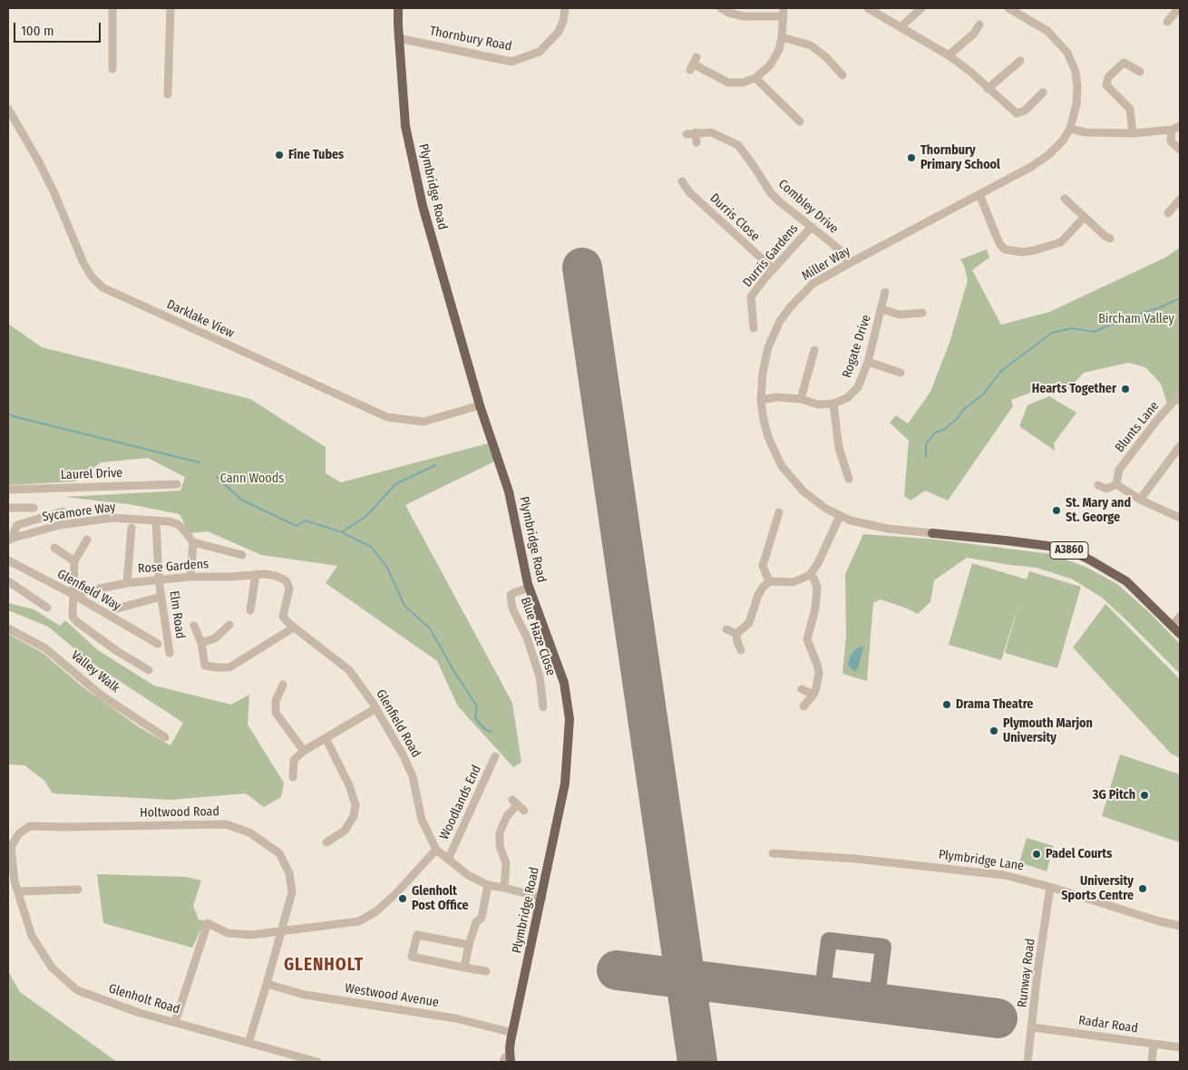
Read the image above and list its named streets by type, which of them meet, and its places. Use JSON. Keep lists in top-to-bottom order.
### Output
{
  "streets": {
    "main road": ["Plymbridge Road", "Miller Way", "A3860"],
    "street": [
      "Thornbury Road",
      "Combley Drive",
      "Durris Close",
      "Durris Gardens",
      "Darklake View",
      "Rogate Drive",
      "Blunts Lane",
      "Laurel Drive",
      "Sycamore Way",
      "Rose Gardens",
      "Glenfield Way",
      "Elm Road",
      "Blue Haze Close",
      "Valley Walk",
      "Glenfield Road",
      "Woodlands End",
      "Holtwood Road",
      "Plymbridge Lane",
      "Runway Road",
      "Westwood Avenue",
      "Glenholt Road",
      "Radar Road"
    ]
  },
  "crossings": [
    ["Thornbury Road", "Plymbridge Road"],
    ["Plymbridge Road", "Darklake View"],
    ["Plymbridge Road", "Blue Haze Close"],
    ["Plymbridge Road", "Glenfield Road"],
    ["Plymbridge Road", "Westwood Avenue"],
    ["Combley Drive", "Durris Gardens"],
    ["Combley Drive", "Miller Way"],
    ["Durris Close", "Durris Gardens"],
    ["Miller Way", "A3860"],
    ["Sycamore Way", "Elm Road"],
    ["Rose Gardens", "Glenfield Way"],
    ["Rose Gardens", "Elm Road"],
    ["Rose Gardens", "Glenfield Road"],
    ["Glenfield Road", "Woodlands End"],
    ["Holtwood Road", "Westwood Avenue"],
    ["Holtwood Road", "Glenholt Road"],
    ["Plymbridge Lane", "Runway Road"],
    ["Runway Road", "Radar Road"]
  ],
  "districts": ["GLENHOLT"],
  "parks": ["Bircham Valley", "Cann Woods"],
  "places": [
    "Fine Tubes",
    "Thornbury Primary School",
    "Hearts Together",
    "St. Mary and St. George",
    "Drama Theatre",
    "Plymouth Marjon University",
    "3G Pitch",
    "Padel Courts",
    "University Sports Centre",
    "Glenholt Post Office"
  ],
  "scale_bar": "100 m"
}
